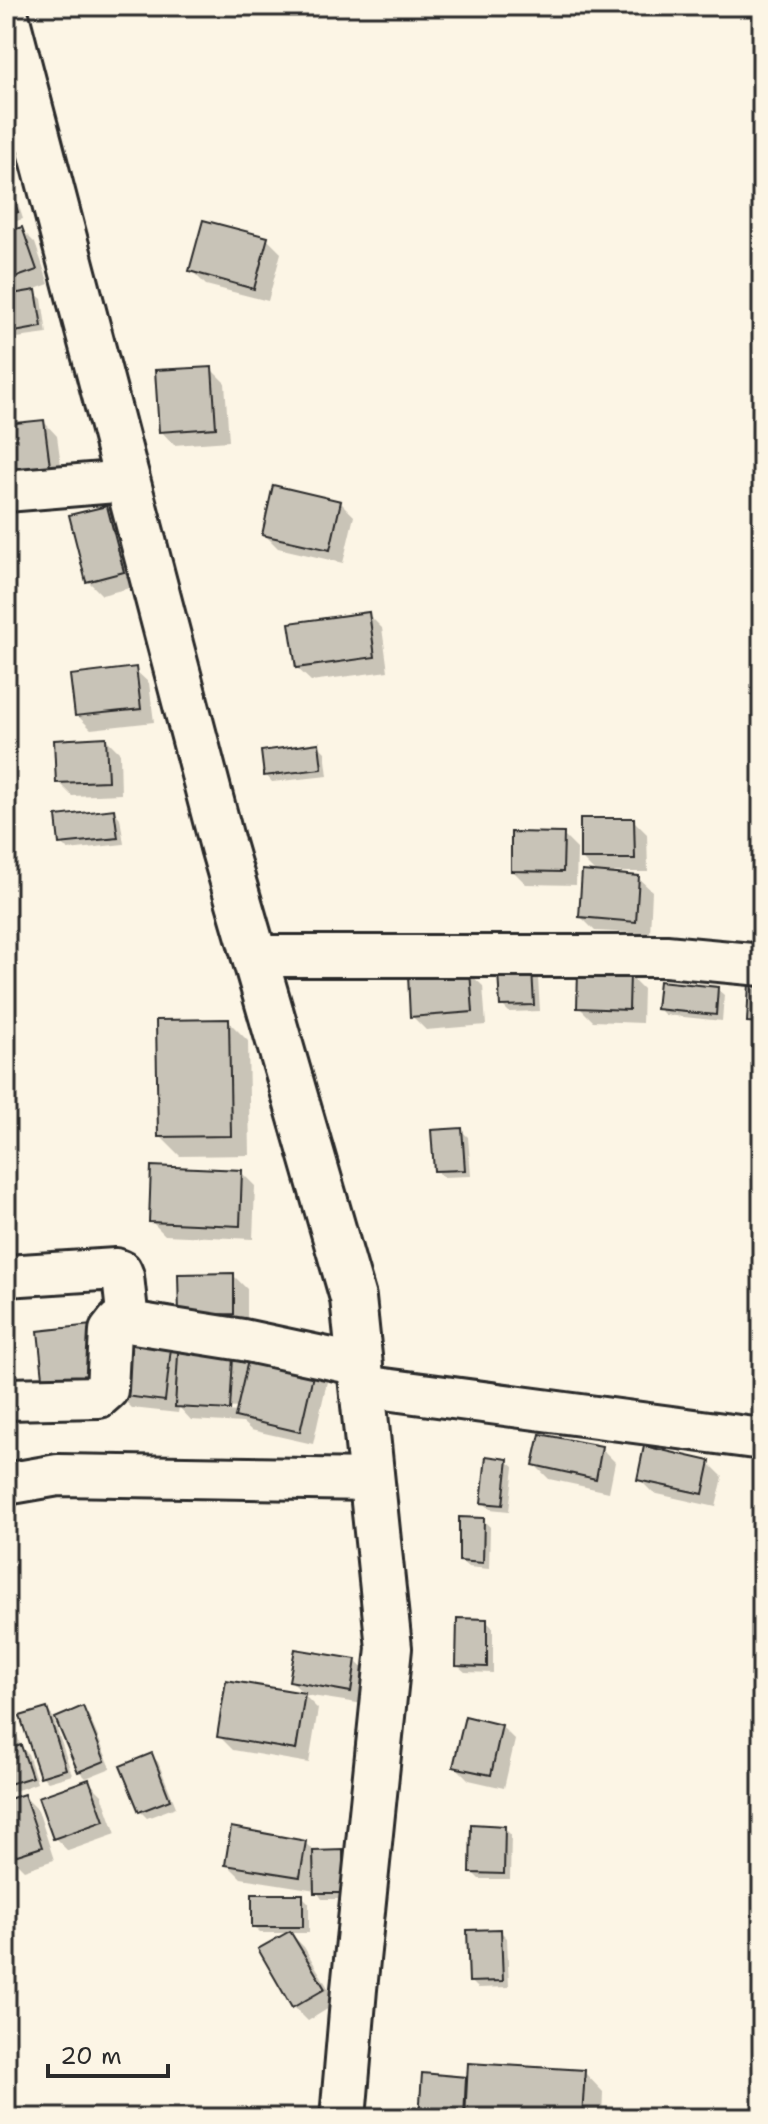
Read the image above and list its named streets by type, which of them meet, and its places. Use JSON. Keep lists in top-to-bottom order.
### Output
{
  "scale_bar": "20 m"
}
